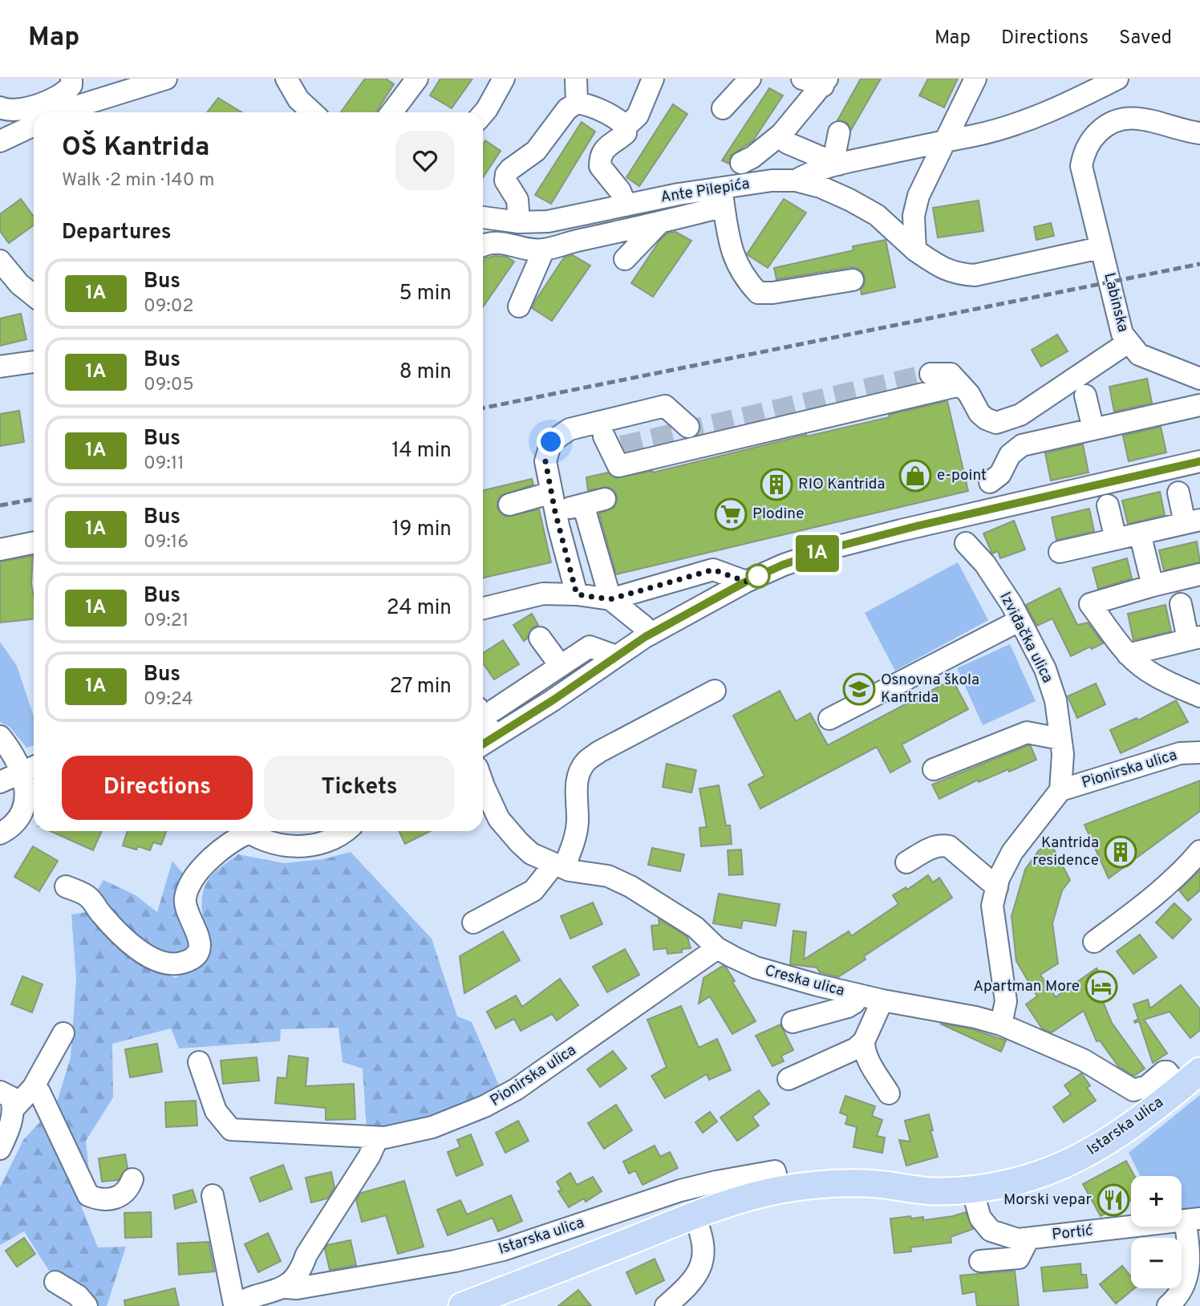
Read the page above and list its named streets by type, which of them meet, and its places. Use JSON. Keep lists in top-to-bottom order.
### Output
{
  "streets": {
    "main road": ["Istarska ulica"],
    "street": [
      "Ante Pilepića",
      "Labinska",
      "Izviđačka ulica",
      "Pionirska ulica",
      "Creska ulica",
      "Portić"
    ]
  },
  "crossings": [
    ["Ante Pilepića", "Labinska"],
    ["Izviđačka ulica", "Pionirska ulica"],
    ["Pionirska ulica", "Creska ulica"],
    ["Creska ulica", "Istarska ulica"],
    ["Istarska ulica", "Portić"]
  ],
  "places": {
    "shop": ["e-point"],
    "building": ["RIO Kantrida", "Kantrida residence"],
    "supermarket": ["Plodine"],
    "school or university": ["Osnovna škola Kantrida"],
    "hotel": ["Apartman More"],
    "restaurant": ["Morski vepar"]
  },
  "lines": ["bus line 1A"],
  "page": {
    "header": "Map",
    "nav": ["Map", "Directions", "Saved"],
    "on_map": "1A",
    "heading": [
      ["OŠ Kantrida", "Walk · 2 min · 140 m"],
      "Departures"
    ],
    "list": [
      {
        "mark": "1A",
        "name": "Bus",
        "note": "09:02",
        "value": "5 min"
      },
      {
        "mark": "1A",
        "name": "Bus",
        "note": "09:05",
        "value": "8 min"
      },
      {
        "mark": "1A",
        "name": "Bus",
        "note": "09:11",
        "value": "14 min"
      },
      {
        "mark": "1A",
        "name": "Bus",
        "note": "09:16",
        "value": "19 min"
      },
      {
        "mark": "1A",
        "name": "Bus",
        "note": "09:21",
        "value": "24 min"
      },
      {
        "mark": "1A",
        "name": "Bus",
        "note": "09:24",
        "value": "27 min"
      }
    ],
    "buttons": ["Directions", "Tickets"],
    "map_buttons": ["+", "−"]
  }
}
